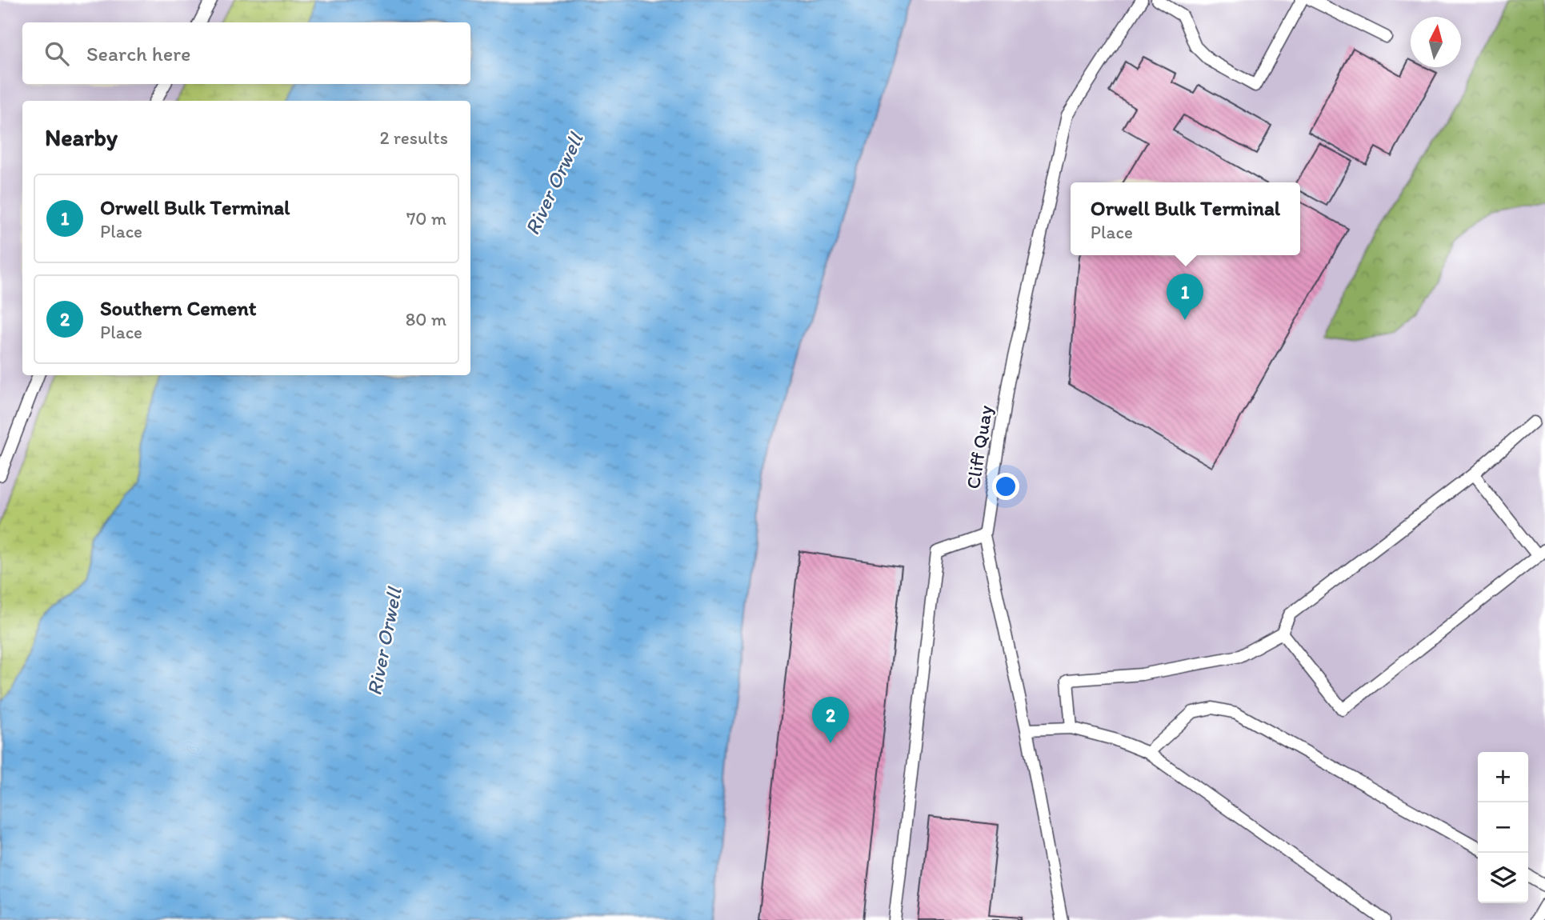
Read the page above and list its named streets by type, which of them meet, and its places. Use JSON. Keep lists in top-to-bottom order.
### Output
{
  "streets": {
    "lane": ["Cliff Quay"]
  },
  "water": ["River Orwell"],
  "north": "top",
  "page": {
    "search": "Search here",
    "heading": ["Nearby", "2 results"],
    "list": [
      {
        "mark": "1",
        "name": "Orwell Bulk Terminal",
        "note": "Place",
        "value": "70 m"
      },
      {
        "mark": "2",
        "name": "Southern Cement",
        "note": "Place",
        "value": "80 m"
      }
    ],
    "popup": ["Orwell Bulk Terminal", "Place"],
    "pins": ["1", "2"],
    "map_buttons": ["+", "−"]
  }
}
